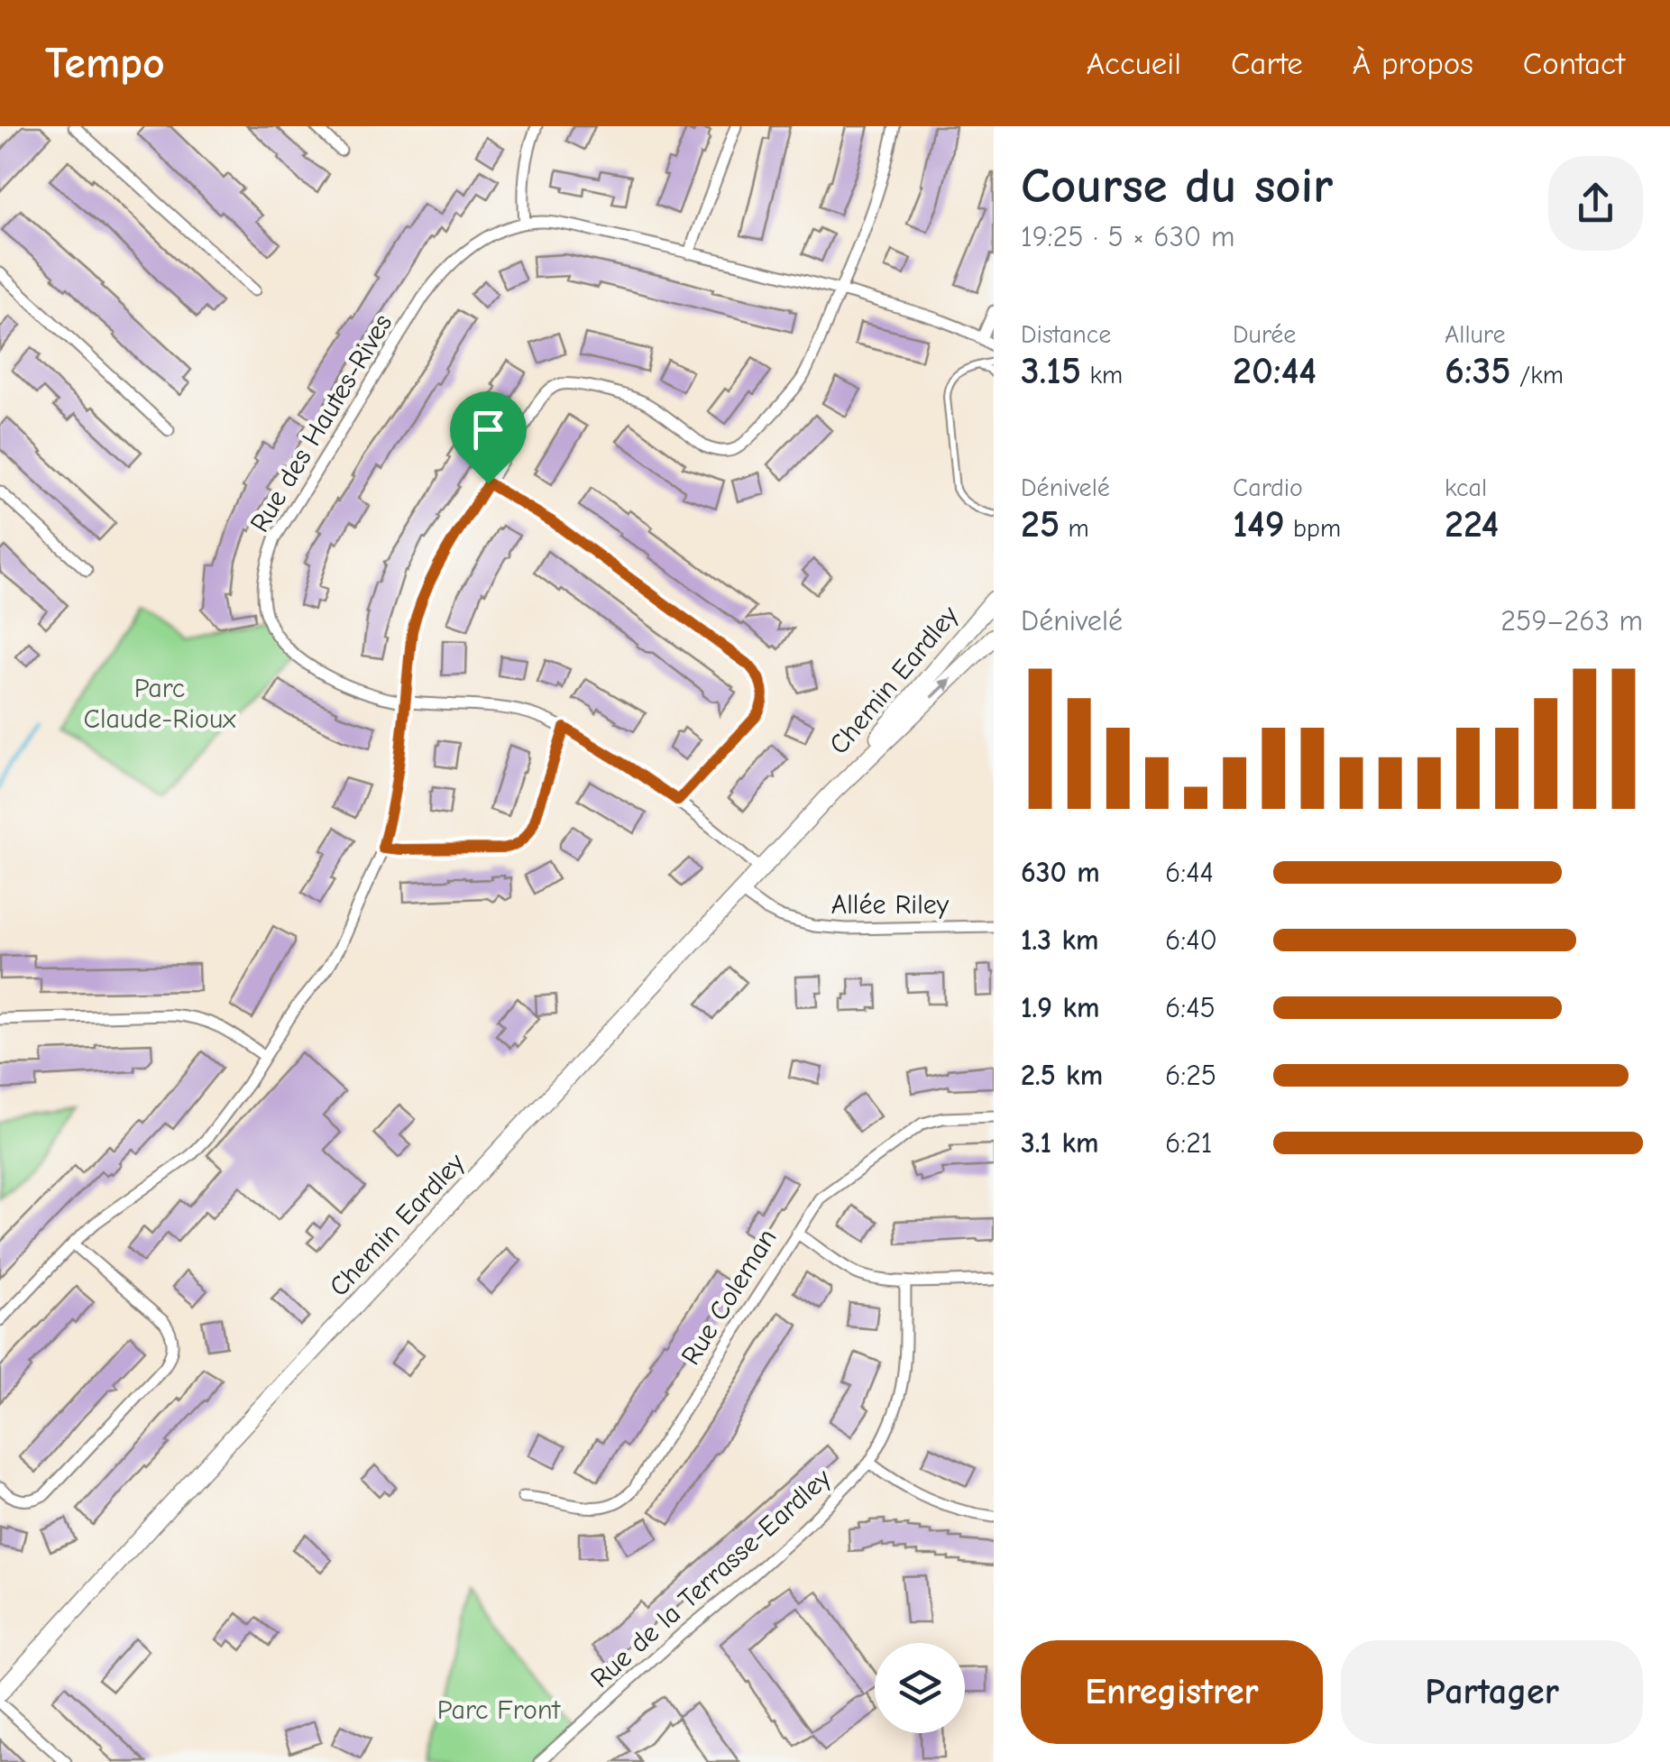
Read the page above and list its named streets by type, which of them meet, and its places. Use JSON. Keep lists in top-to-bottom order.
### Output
{
  "streets": {
    "main road": ["Chemin Eardley"],
    "street": [
      "Rue des Hautes-Rives",
      "Allée Riley",
      "Rue Coleman",
      "Rue de la Terrasse-Eardley"
    ]
  },
  "crossings": [
    ["Rue des Hautes-Rives", "Chemin Eardley"],
    ["Chemin Eardley", "Allée Riley"]
  ],
  "parks": ["Parc Claude-Rioux", "Parc Front"],
  "page": {
    "header": "Tempo",
    "nav": [
      "Accueil",
      "Carte",
      "À propos",
      "Contact"
    ],
    "heading": ["Course du soir", "19:25 · 5 × 630 m"],
    "stats": [
      ["Distance", "3.15 km"],
      ["Durée", "20:44"],
      ["Allure", "6:35 /km"],
      ["Dénivelé", "25 m"],
      ["Cardio", "149 bpm"],
      ["kcal", "224"]
    ],
    "chart": ["Dénivelé", "259–263 m"],
    "list": [
      {
        "name": "630 m",
        "note": "6:44"
      },
      {
        "name": "1.3 km",
        "note": "6:40"
      },
      {
        "name": "1.9 km",
        "note": "6:45"
      },
      {
        "name": "2.5 km",
        "note": "6:25"
      },
      {
        "name": "3.1 km",
        "note": "6:21"
      }
    ],
    "buttons": ["Enregistrer", "Partager"]
  }
}
